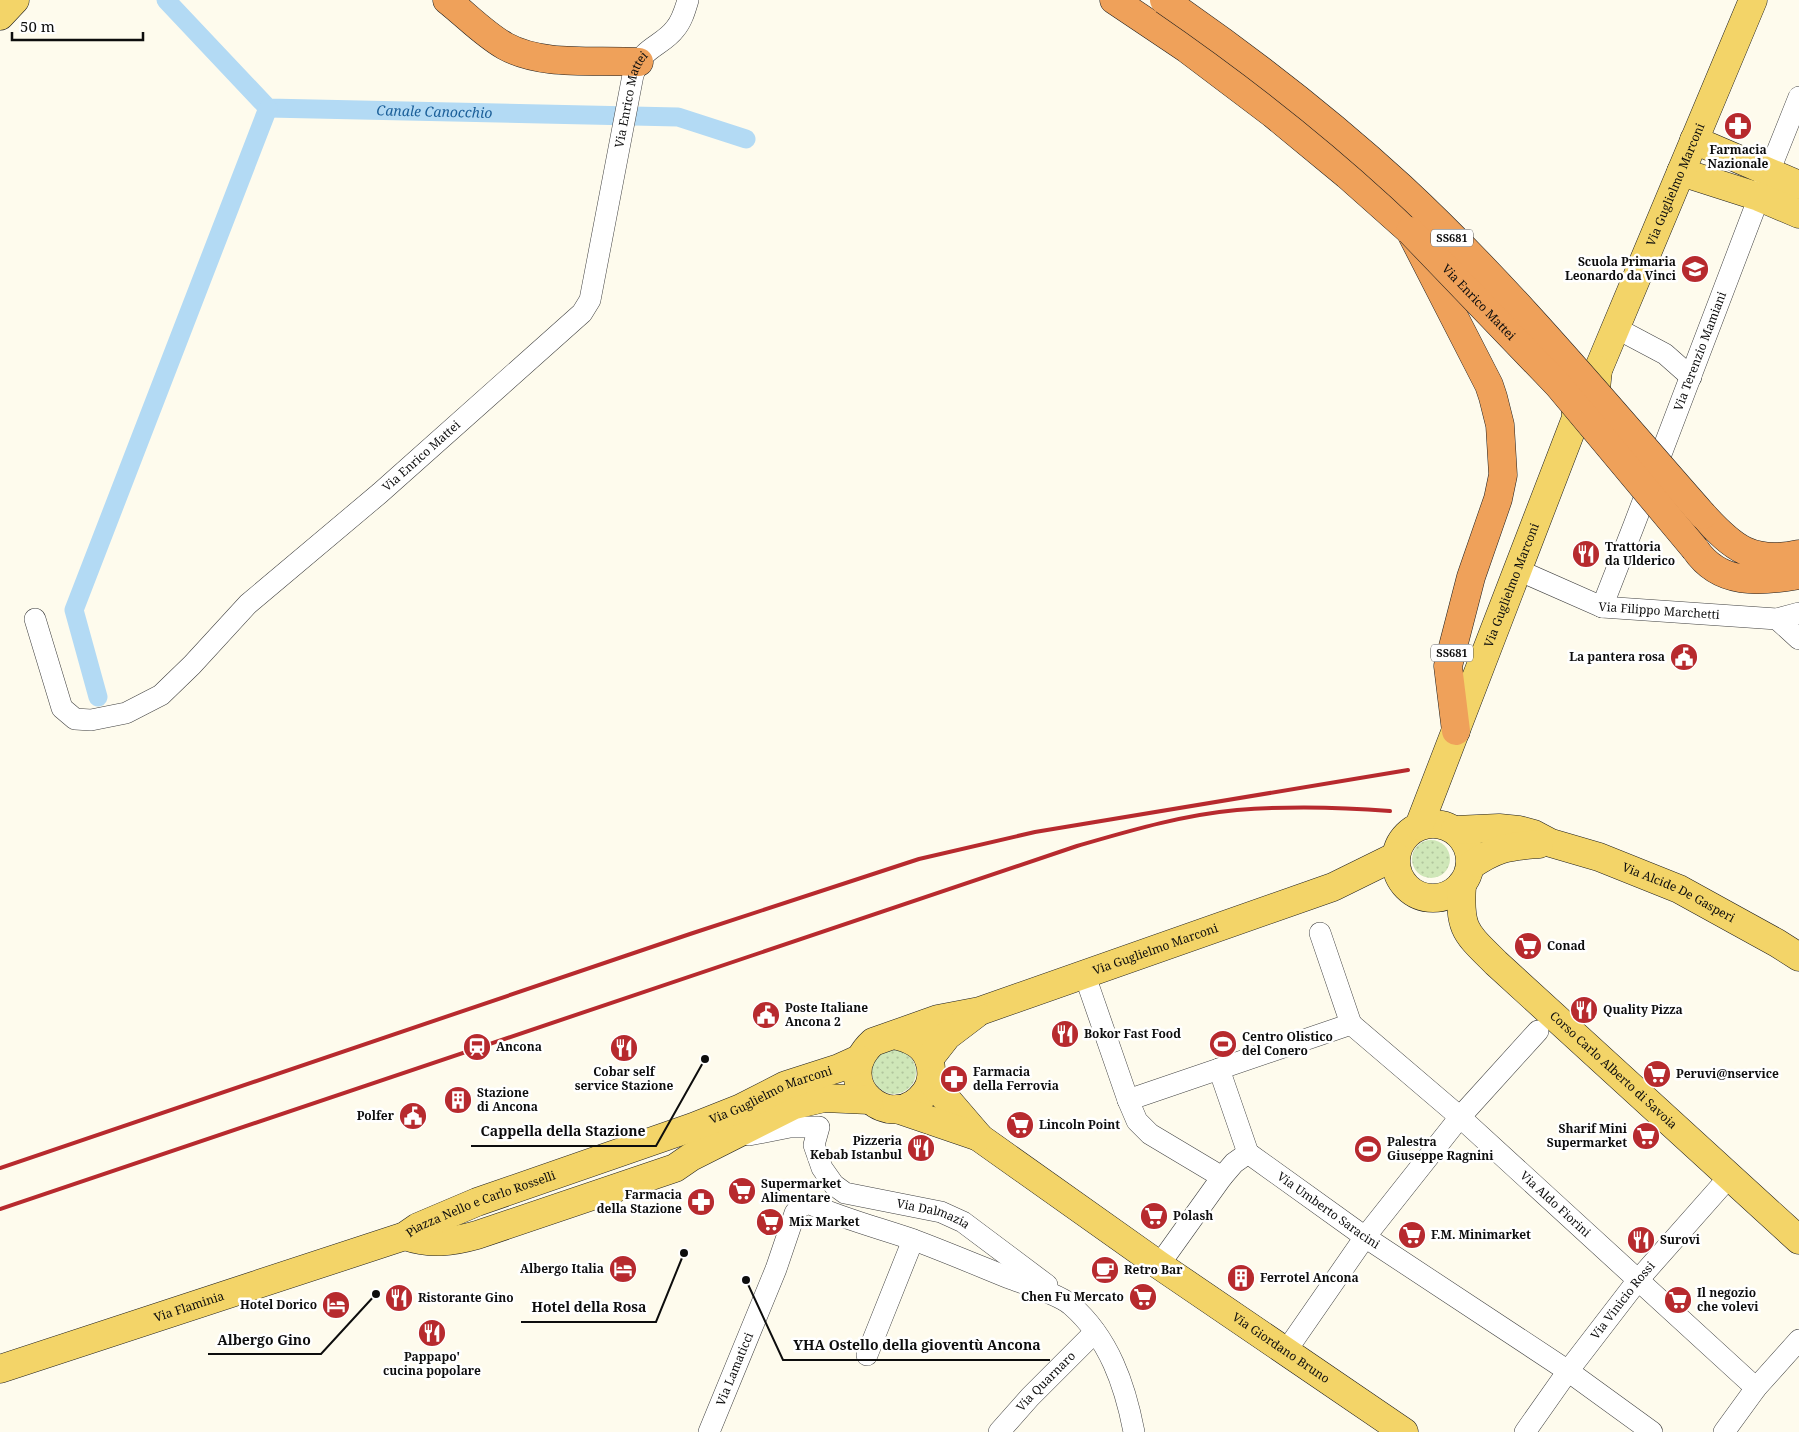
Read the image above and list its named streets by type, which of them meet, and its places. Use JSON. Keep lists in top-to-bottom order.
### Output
{
  "streets": {
    "highway": ["Via Enrico Mattei", "SS681"],
    "main road": [
      "Via Guglielmo Marconi",
      "Via Alcide De Gasperi",
      "Corso Carlo Alberto di Savoia",
      "Piazza Nello e Carlo Rosselli",
      "Via Flaminia",
      "Via Giordano Bruno"
    ],
    "street": [
      "Via Terenzio Mamiani",
      "Via Filippo Marchetti",
      "Via Aldo Fiorini",
      "Via Umberto Saracini",
      "Via Dalmazia",
      "Via Vinicio Rossi",
      "Via Lamaticci",
      "Via Quarnaro"
    ]
  },
  "crossings": [
    ["Via Enrico Mattei", "SS681"],
    ["Via Guglielmo Marconi", "SS681"],
    ["Via Guglielmo Marconi", "Via Filippo Marchetti"],
    ["Via Guglielmo Marconi", "Via Alcide De Gasperi"],
    ["Via Guglielmo Marconi", "Corso Carlo Alberto di Savoia"],
    ["Via Guglielmo Marconi", "Piazza Nello e Carlo Rosselli"],
    ["Via Guglielmo Marconi", "Via Dalmazia"],
    ["Via Guglielmo Marconi", "Via Giordano Bruno"],
    ["Via Terenzio Mamiani", "Via Filippo Marchetti"],
    ["Via Alcide De Gasperi", "Corso Carlo Alberto di Savoia"],
    ["Corso Carlo Alberto di Savoia", "Via Vinicio Rossi"],
    ["Via Aldo Fiorini", "Via Vinicio Rossi"],
    ["Piazza Nello e Carlo Rosselli", "Via Flaminia"],
    ["Via Umberto Saracini", "Via Vinicio Rossi"],
    ["Via Dalmazia", "Via Lamaticci"],
    ["Via Dalmazia", "Via Quarnaro"]
  ],
  "water": ["Canale Canocchio"],
  "places": {
    "pharmacy": ["Farmacia Nazionale", "Farmacia della Ferrovia", "Farmacia della Stazione"],
    "school or university": ["Scuola Primaria Leonardo da Vinci"],
    "restaurant": [
      "Trattoria da Ulderico",
      "Quality Pizza",
      "Bokor Fast Food",
      "Cobar self service Stazione",
      "Pizzeria Kebab Istanbul",
      "Surovi",
      "Ristorante Gino",
      "Pappapo' cucina popolare"
    ],
    "public building": ["La pantera rosa", "Poste Italiane Ancona 2", "Polfer"],
    "supermarket": [
      "Conad",
      "Peruvi@nservice",
      "Lincoln Point",
      "Sharif Mini Supermarket",
      "Supermarket Alimentare",
      "Polash",
      "Mix Market",
      "F.M. Minimarket",
      "Chen Fu Mercato",
      "Il negozio che volevi"
    ],
    "sports": ["Centro Olistico del Conero", "Palestra Giuseppe Ragnini"],
    "station": ["Ancona"],
    "other": [
      "Cappella della Stazione",
      "Hotel della Rosa",
      "YHA Ostello della gioventù Ancona",
      "Albergo Gino"
    ],
    "building": ["Stazione di Ancona", "Ferrotel Ancona"],
    "hotel": ["Albergo Italia", "Hotel Dorico"],
    "cafe": ["Retro Bar"]
  },
  "scale_bar": "50 m"
}
